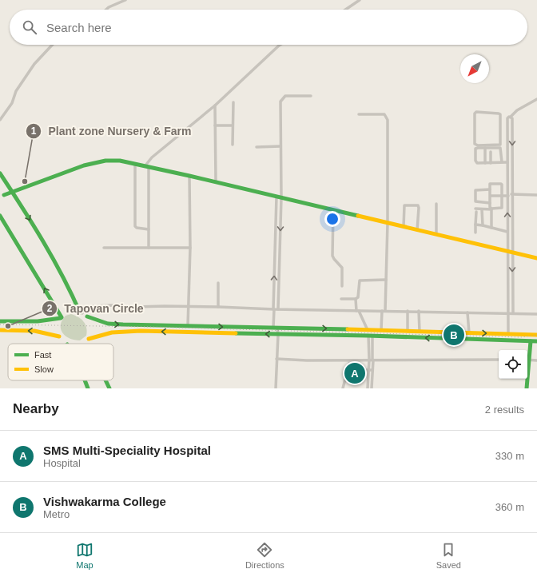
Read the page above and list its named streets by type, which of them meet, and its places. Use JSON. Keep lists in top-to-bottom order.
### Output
{
  "places": ["Plant zone Nursery & Farm", "Tapovan Circle"],
  "legend": ["Fast", "Slow"],
  "north": "bottom left",
  "page": {
    "search": "Search here",
    "pins": ["B", "A"],
    "heading": ["Nearby", "2 results"],
    "list": [
      {
        "mark": "A",
        "name": "SMS Multi-Speciality Hospital",
        "note": "Hospital",
        "value": "330 m"
      },
      {
        "mark": "B",
        "name": "Vishwakarma College",
        "note": "Metro",
        "value": "360 m"
      }
    ],
    "nav": ["Map", "Directions", "Saved"]
  }
}
